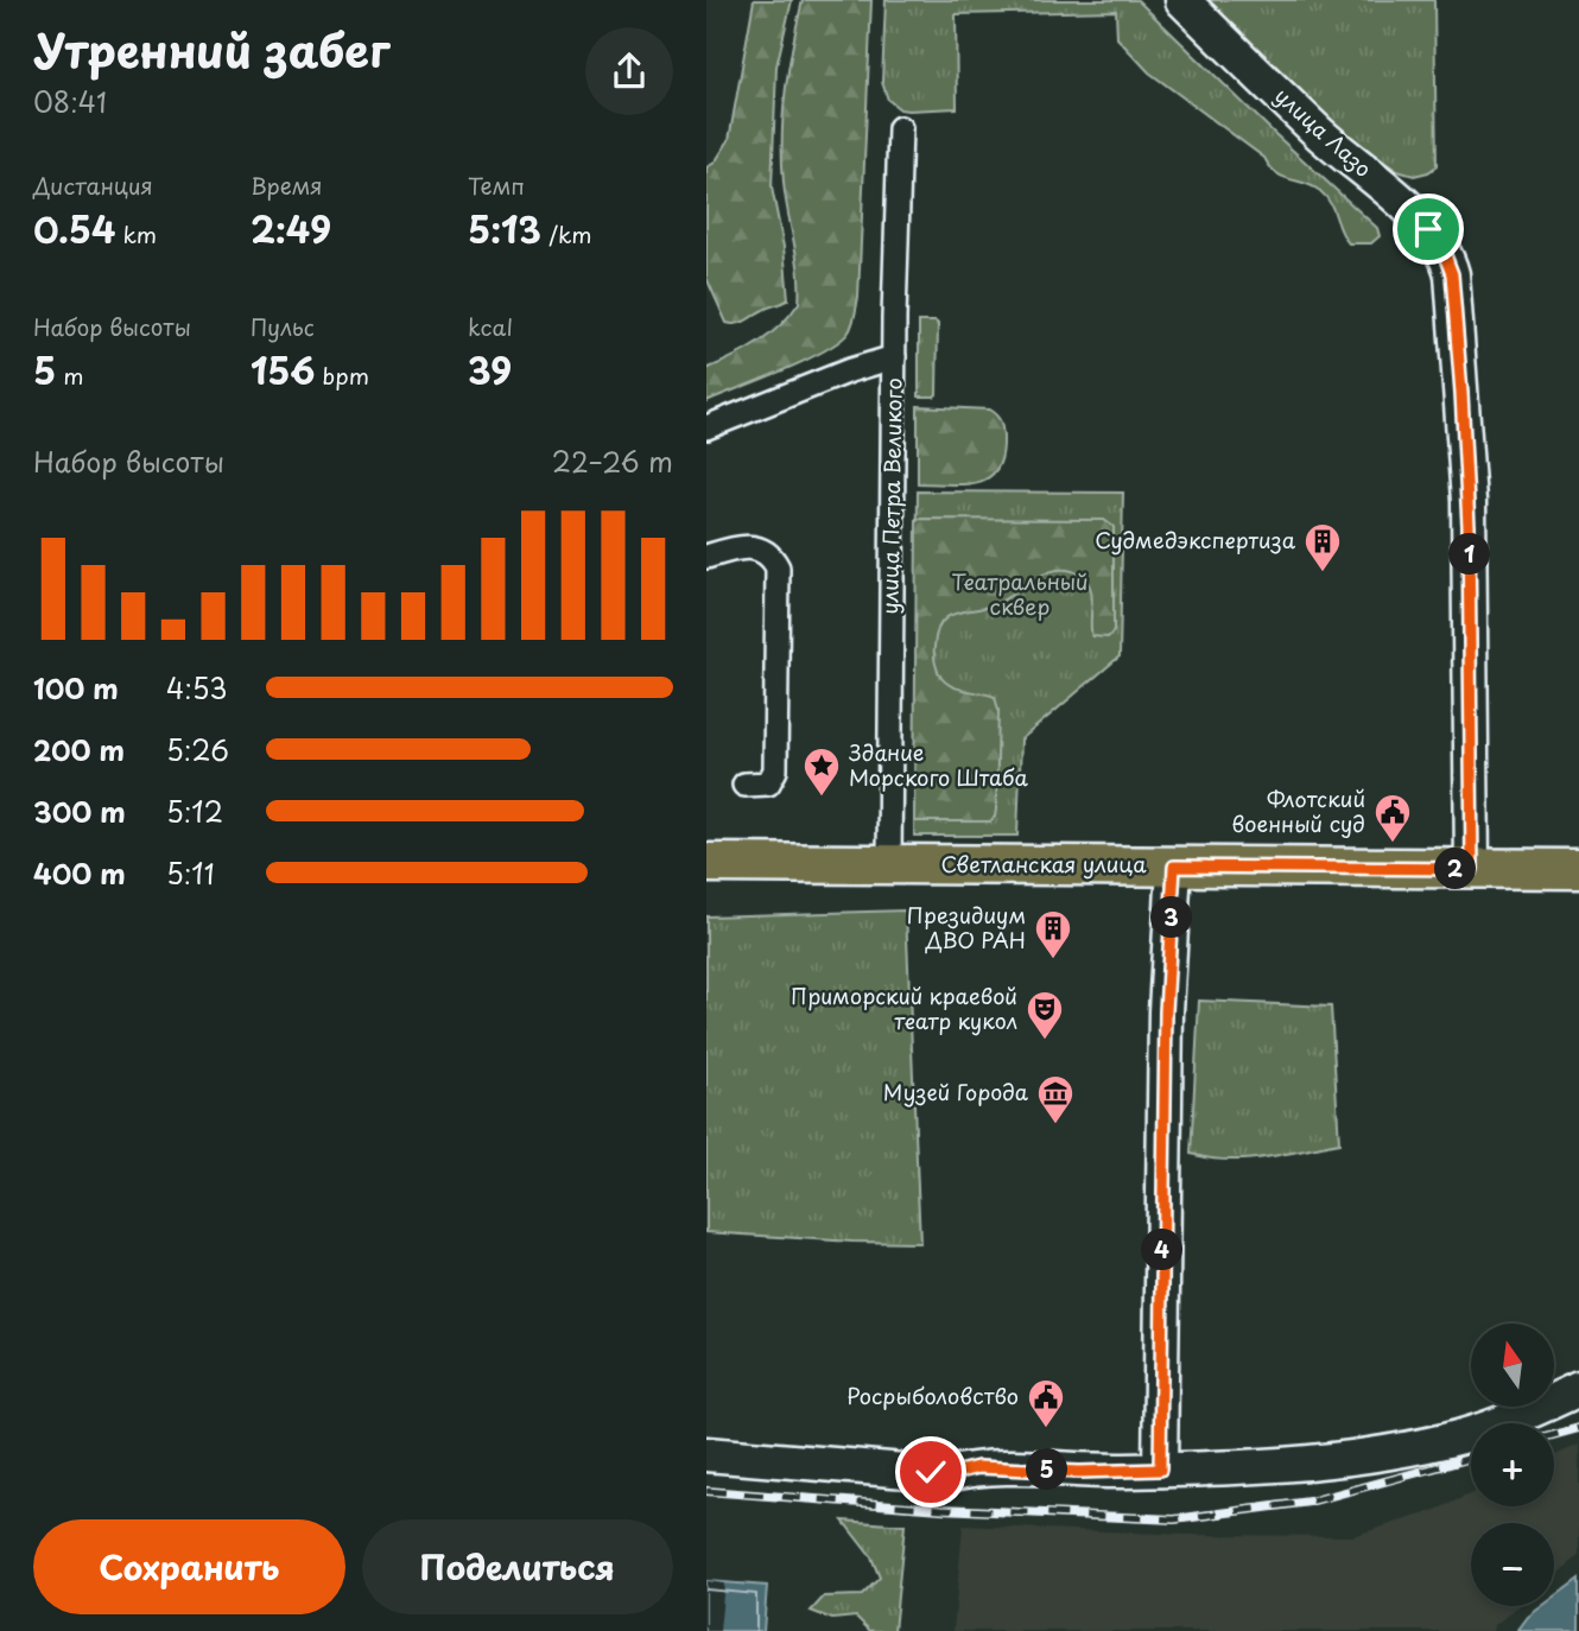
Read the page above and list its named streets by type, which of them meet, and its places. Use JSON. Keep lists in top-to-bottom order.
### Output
{
  "streets": {
    "main road": ["улица Лазо", "Светланская улица"],
    "street": ["улица Петра Великого"]
  },
  "crossings": [
    ["улица Лазо", "Светланская улица"],
    ["улица Петра Великого", "Светланская улица"]
  ],
  "parks": ["Театральный сквер"],
  "places": {
    "building": ["Судмедэкспертиза", "Президиум ДВО РАН"],
    "place": ["Здание Морского Штаба"],
    "public building": ["Флотский военный суд", "Росрыболовство"],
    "theatre": ["Приморский краевой театр кукол"],
    "museum": ["Музей Города"]
  },
  "north": "top",
  "page": {
    "heading": ["Утренний забег", "08:41"],
    "stats": [
      ["Дистанция", "0.54 km"],
      ["Время", "2:49"],
      ["Темп", "5:13 /km"],
      ["Набор высоты", "5 m"],
      ["Пульс", "156 bpm"],
      ["kcal", "39"]
    ],
    "chart": ["Набор высоты", "22–26 m"],
    "pins": [
      "1",
      "2",
      "3",
      "4",
      "5"
    ],
    "list": [
      {
        "name": "100 m",
        "note": "4:53"
      },
      {
        "name": "200 m",
        "note": "5:26"
      },
      {
        "name": "300 m",
        "note": "5:12"
      },
      {
        "name": "400 m",
        "note": "5:11"
      }
    ],
    "map_buttons": ["+", "−"],
    "buttons": ["Сохранить", "Поделиться"]
  }
}
